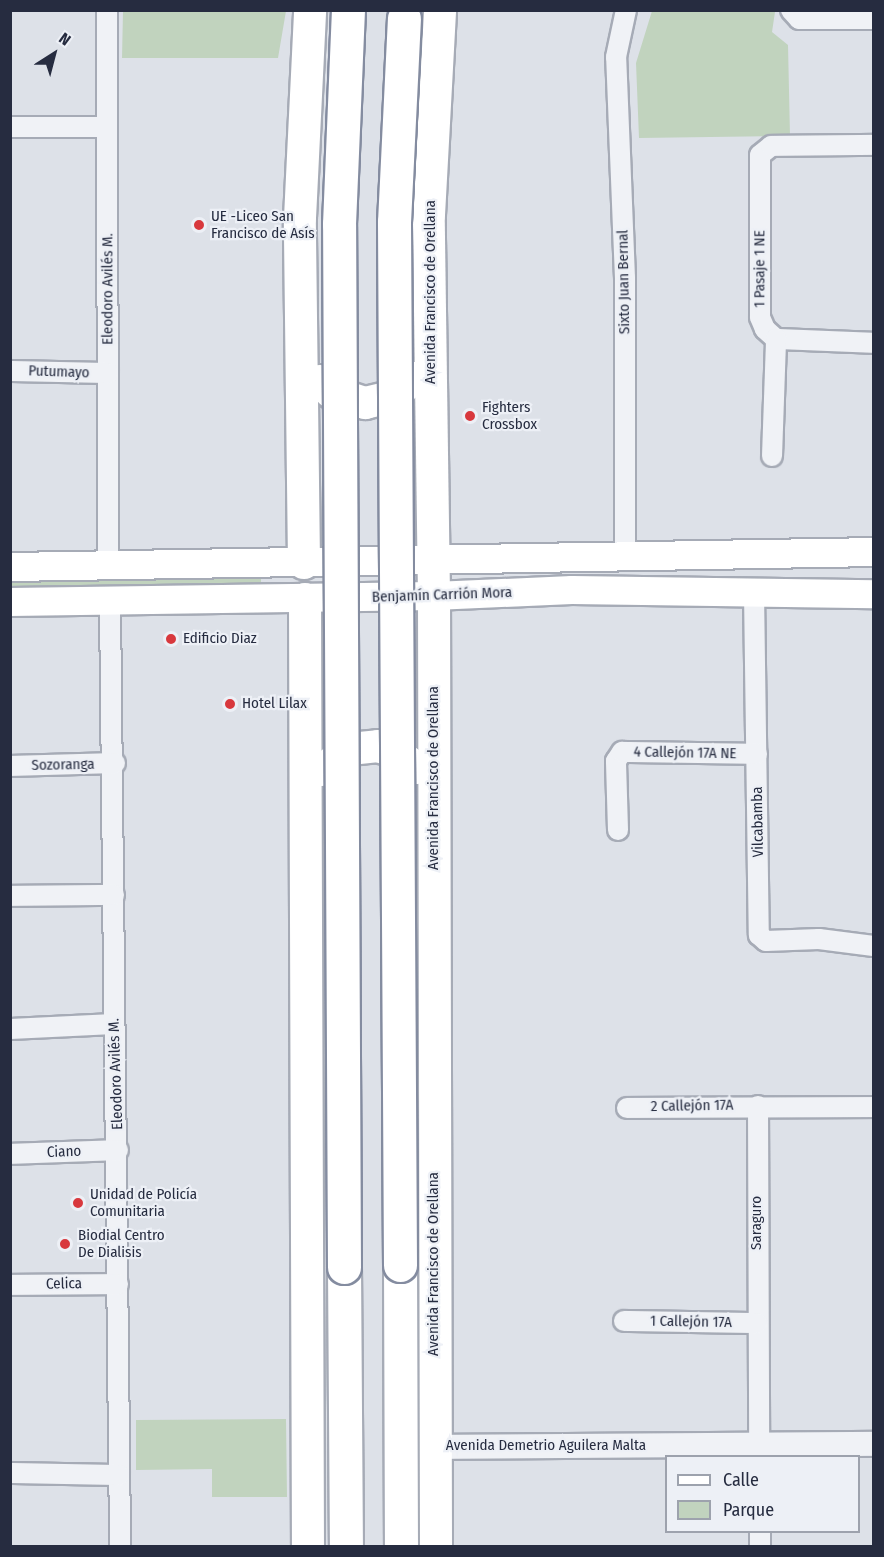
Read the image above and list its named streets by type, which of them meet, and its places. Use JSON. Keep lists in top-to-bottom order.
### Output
{
  "streets": {
    "main road": ["Avenida Francisco de Orellana", "Benjamín Carrión Mora"],
    "street": [
      "1 Pasaje 1 NE",
      "Sixto Juan Bernal",
      "Eleodoro Avilés M.",
      "Putumayo",
      "4 Callejón 17A NE",
      "Sozoranga",
      "Vilcabamba",
      "2 Callejón 17A",
      "Ciano",
      "Saraguro",
      "Celica",
      "1 Callejón 17A",
      "Avenida Demetrio Aguilera Malta"
    ]
  },
  "crossings": [
    ["Eleodoro Avilés M.", "Putumayo"],
    ["Eleodoro Avilés M.", "Benjamín Carrión Mora"],
    ["Eleodoro Avilés M.", "Sozoranga"],
    ["Eleodoro Avilés M.", "Ciano"],
    ["Eleodoro Avilés M.", "Celica"],
    ["Avenida Francisco de Orellana", "Benjamín Carrión Mora"],
    ["Avenida Francisco de Orellana", "Avenida Demetrio Aguilera Malta"],
    ["Benjamín Carrión Mora", "Vilcabamba"],
    ["4 Callejón 17A NE", "Vilcabamba"],
    ["2 Callejón 17A", "Saraguro"],
    ["Saraguro", "1 Callejón 17A"],
    ["Saraguro", "Avenida Demetrio Aguilera Malta"]
  ],
  "places": [
    "UE -Liceo San Francisco de Asís",
    "Fighters Crossbox",
    "Edificio Diaz",
    "Hotel Lilax",
    "Unidad de Policía Comunitaria",
    "Biodial Centro De Dialisis"
  ],
  "legend": ["Calle", "Parque"],
  "north": "top right"
}
